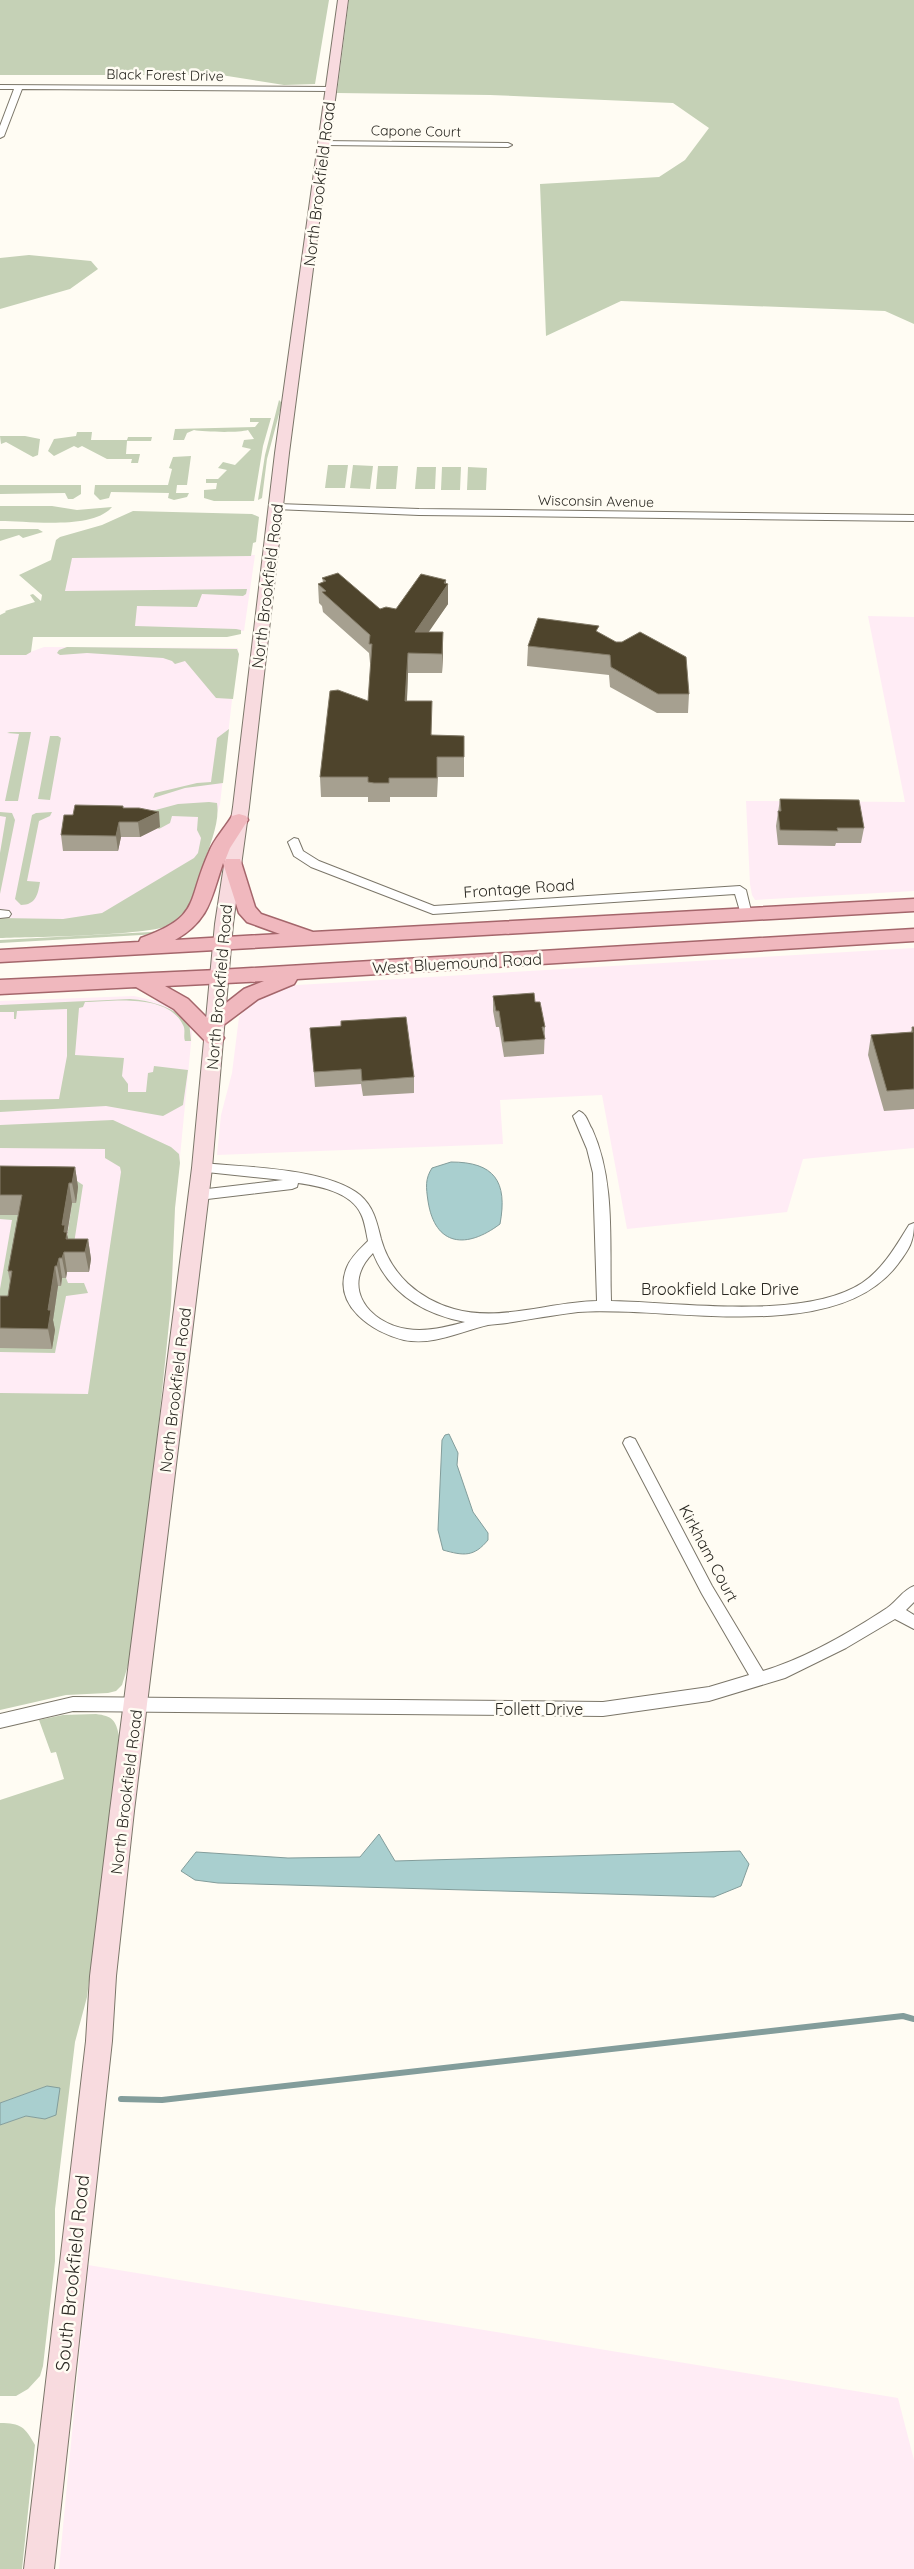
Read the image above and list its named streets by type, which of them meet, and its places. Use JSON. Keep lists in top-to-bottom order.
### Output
{
  "streets": {
    "main road": ["West Bluemound Road"],
    "street": [
      "Black Forest Drive",
      "Capone Court",
      "North Brookfield Road",
      "Wisconsin Avenue",
      "Frontage Road",
      "Brookfield Lake Drive",
      "Kirkham Court",
      "Follett Drive",
      "South Brookfield Road"
    ]
  },
  "crossings": [
    ["Black Forest Drive", "North Brookfield Road"],
    ["Capone Court", "North Brookfield Road"],
    ["North Brookfield Road", "Wisconsin Avenue"],
    ["North Brookfield Road", "West Bluemound Road"],
    ["North Brookfield Road", "Brookfield Lake Drive"],
    ["North Brookfield Road", "Follett Drive"],
    ["North Brookfield Road", "South Brookfield Road"],
    ["Frontage Road", "West Bluemound Road"],
    ["Kirkham Court", "Follett Drive"]
  ]
}
